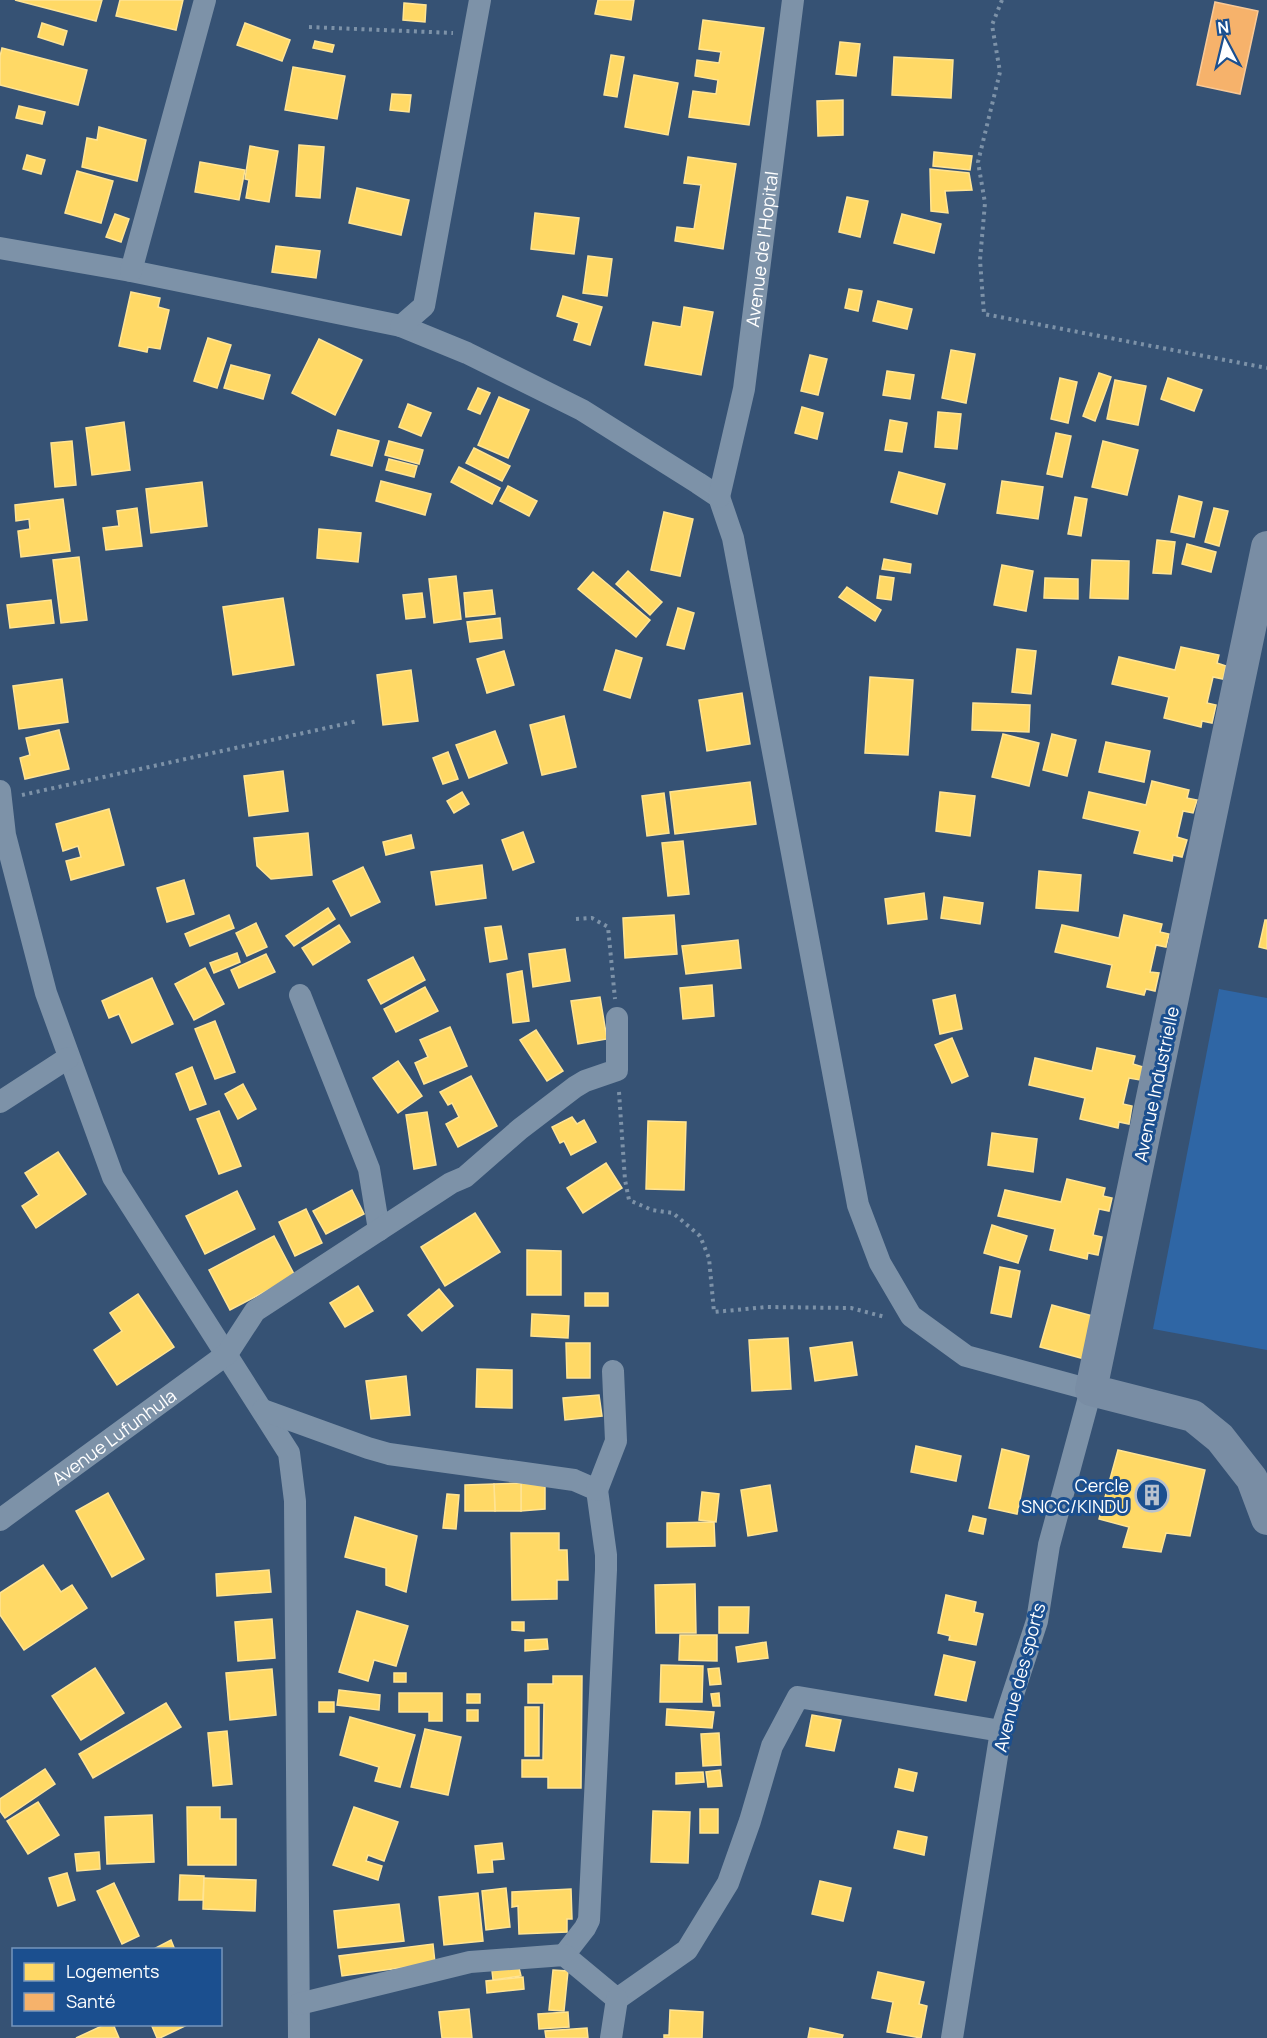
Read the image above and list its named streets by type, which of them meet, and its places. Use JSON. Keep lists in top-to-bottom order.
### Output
{
  "streets": {
    "street": [
      "Avenue de l'Hopital",
      "Avenue Industrielle",
      "Avenue Lufunhula",
      "Avenue des sports"
    ]
  },
  "crossings": [
    ["Avenue Industrielle", "Avenue des sports"]
  ],
  "places": {
    "building": ["Cercle SNCC/KINDU"]
  },
  "legend": ["Logements", "Santé"],
  "north": "top"
}
